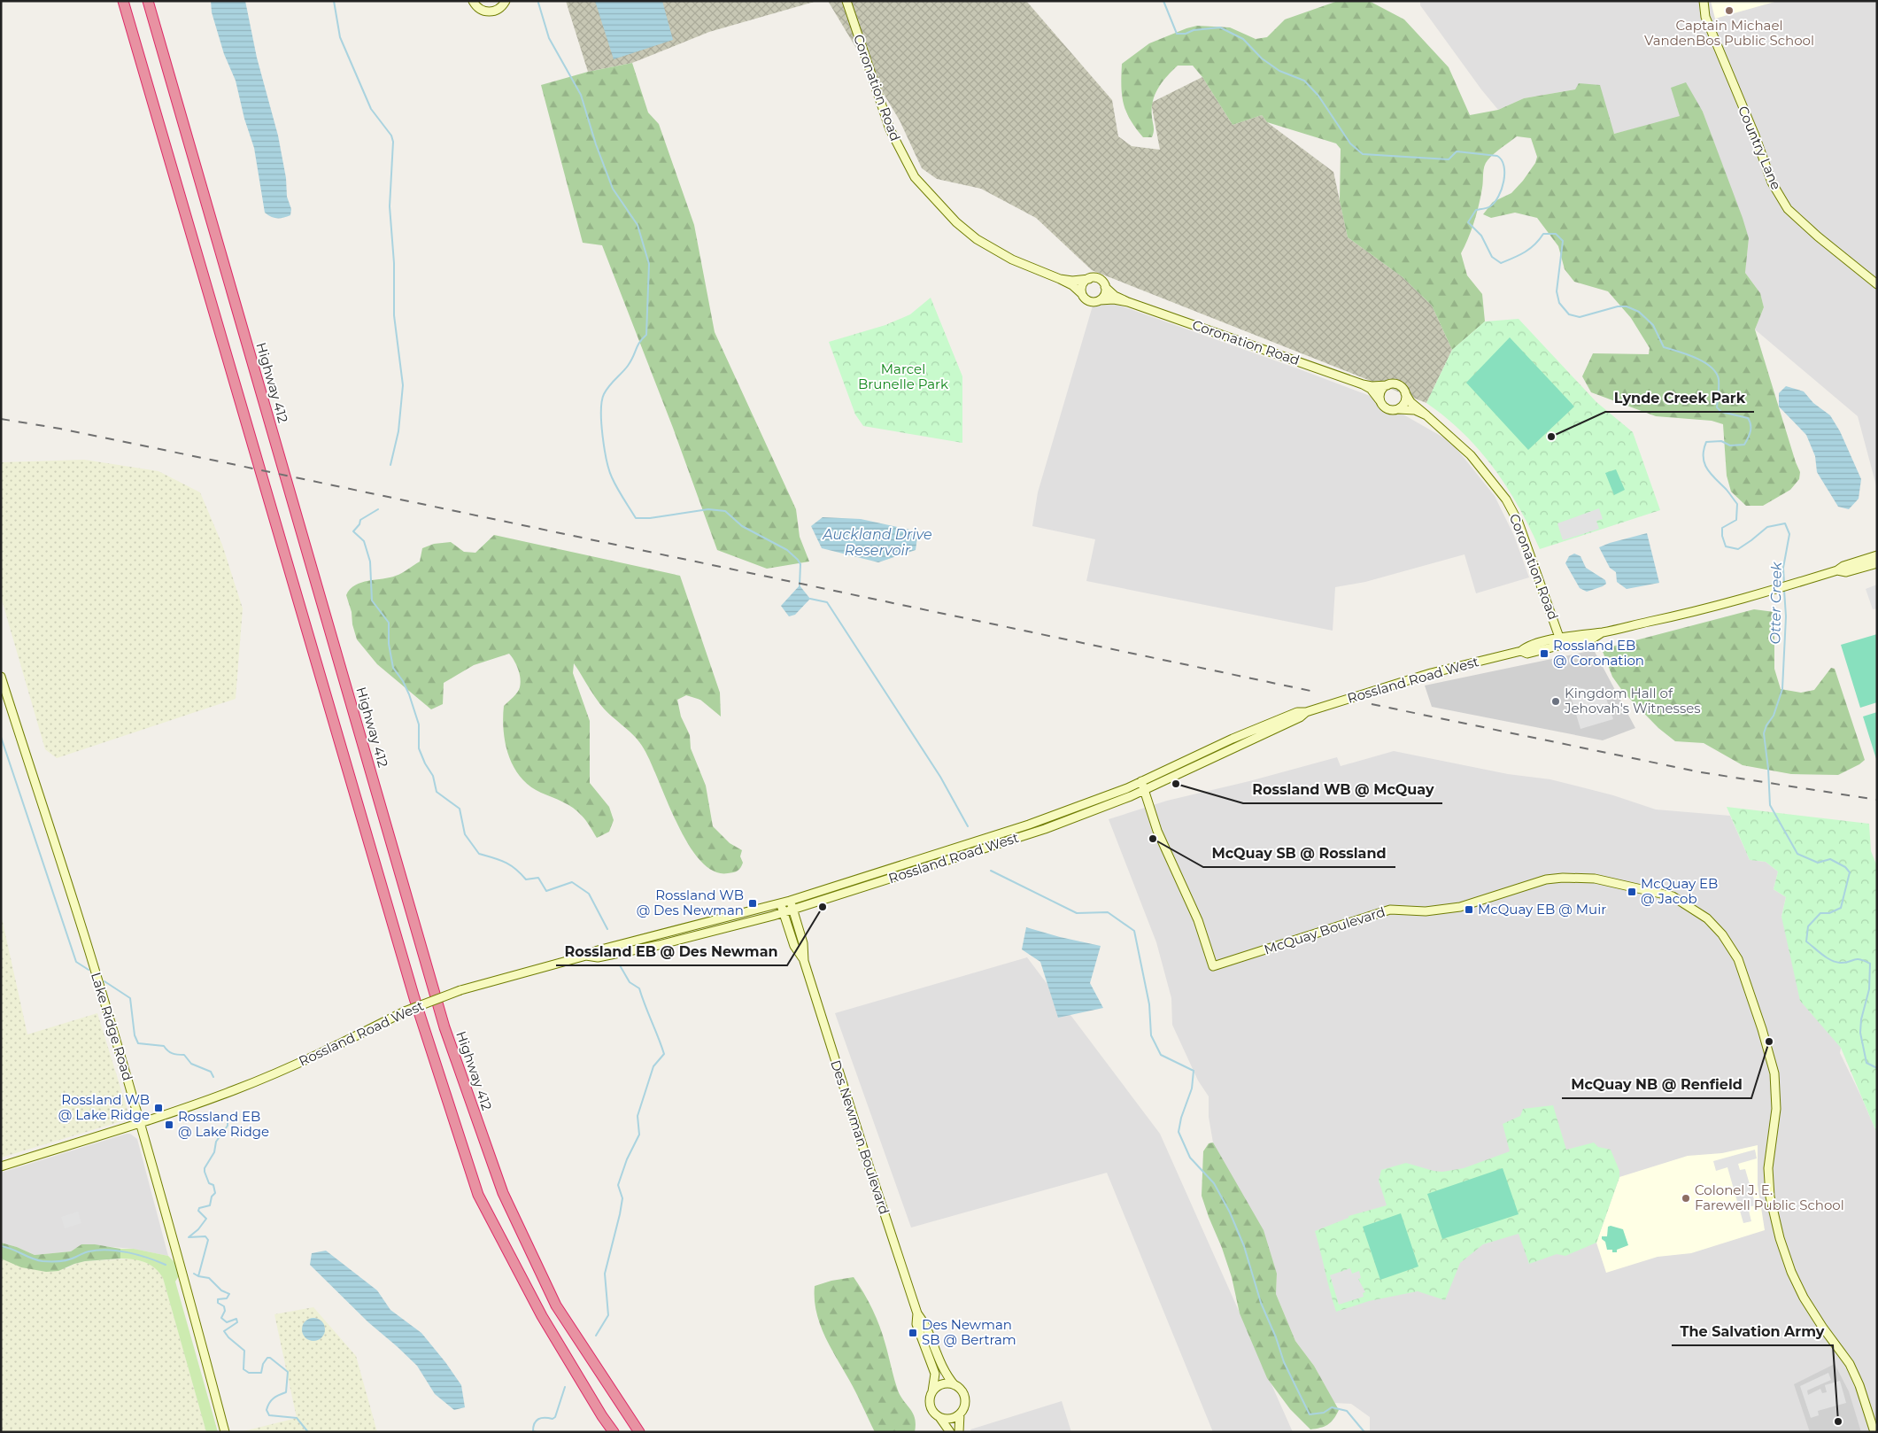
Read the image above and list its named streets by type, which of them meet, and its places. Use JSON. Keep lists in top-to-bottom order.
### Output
{
  "streets": {
    "highway": ["Highway 412"],
    "street": [
      "Coronation Road",
      "Country Lane",
      "Rossland Road West",
      "McQuay Boulevard",
      "Lake Ridge Road",
      "Des Newman Boulevard"
    ]
  },
  "crossings": [
    ["Coronation Road", "Rossland Road West"],
    ["Rossland Road West", "McQuay Boulevard"],
    ["Rossland Road West", "Lake Ridge Road"],
    ["Rossland Road West", "Des Newman Boulevard"]
  ],
  "water": ["Auckland Drive Reservoir", "Otter Creek"],
  "parks": ["Marcel Brunelle Park"],
  "places": {
    "other": [
      "Captain Michael VandenBos Public School",
      "Lynde Creek Park",
      "Kingdom Hall of Jehovah's Witnesses",
      "Rossland WB @ McQuay",
      "McQuay SB @ Rossland",
      "Rossland EB @ Des Newman",
      "McQuay NB @ Renfield",
      "Colonel J. E. Farewell Public School",
      "The Salvation Army"
    ],
    "transit": [
      "Rossland EB @ Coronation",
      "McQuay EB @ Jacob",
      "Rossland WB @ Des Newman",
      "McQuay EB @ Muir",
      "Rossland WB @ Lake Ridge",
      "Rossland EB @ Lake Ridge",
      "Des Newman SB @ Bertram"
    ]
  }
}
